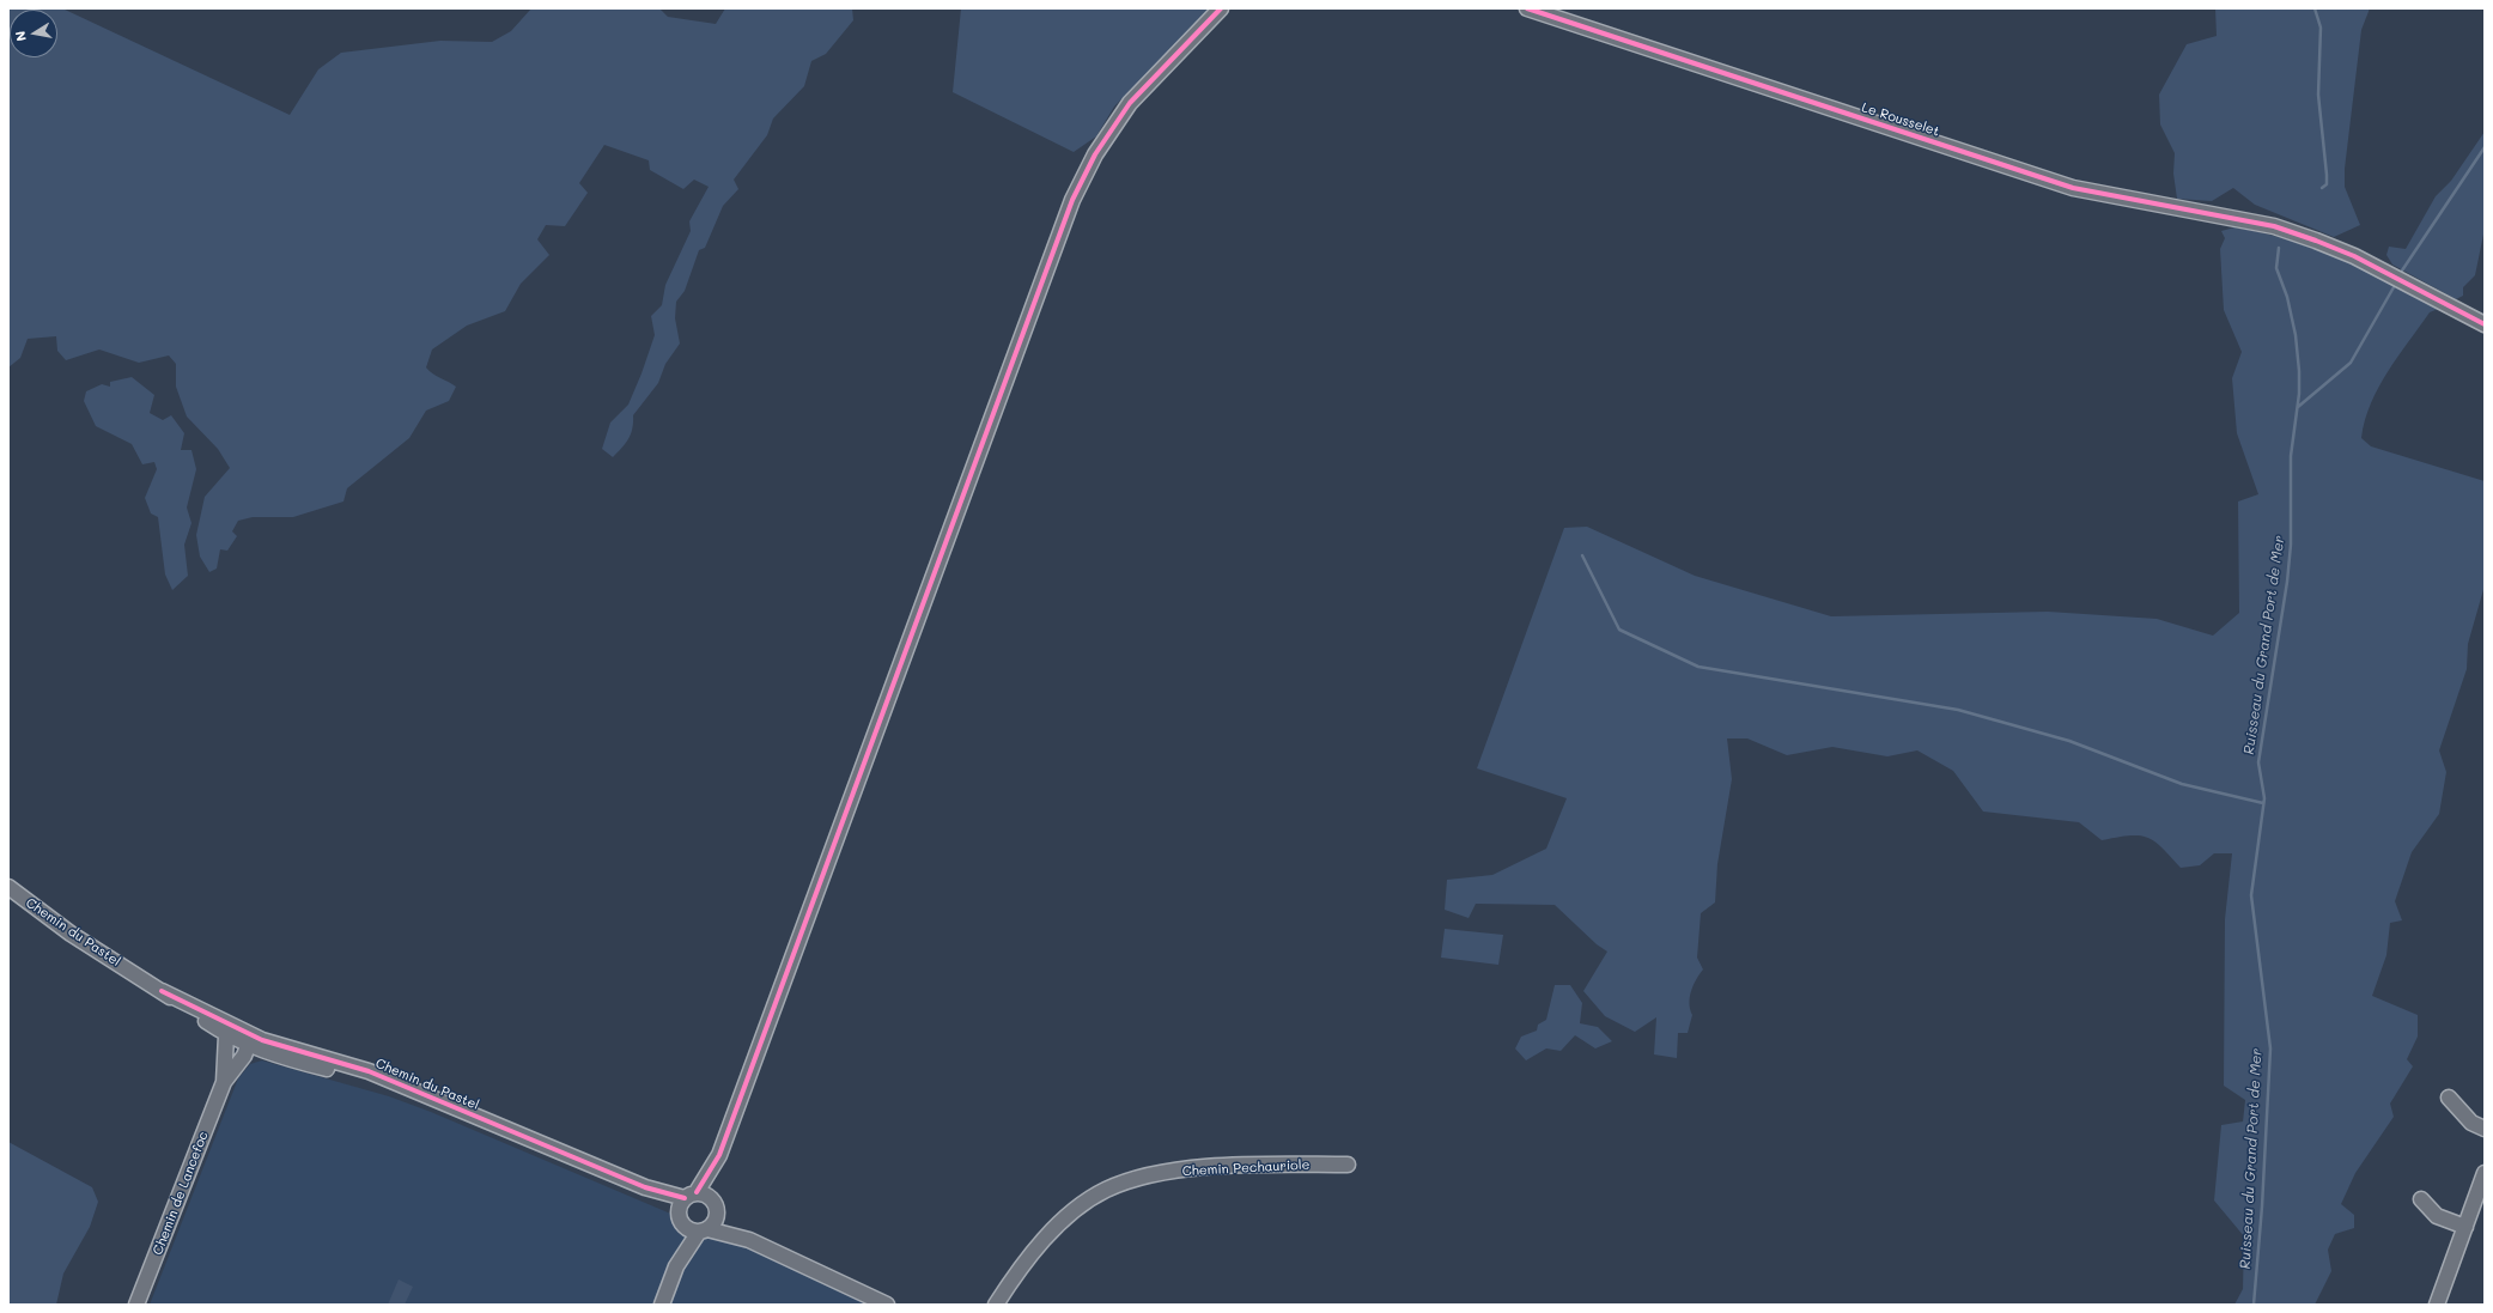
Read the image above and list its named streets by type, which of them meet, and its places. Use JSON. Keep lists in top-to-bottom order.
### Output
{
  "streets": {
    "street": [
      "Le Rousselet",
      "Chemin du Pastel",
      "Chemin Pechauriole",
      "Chemin de Lancefoc"
    ]
  },
  "crossings": [
    ["Chemin du Pastel", "Chemin de Lancefoc"]
  ],
  "water": ["Ruisseau du Grand Port de Mer"],
  "north": "left"
}
